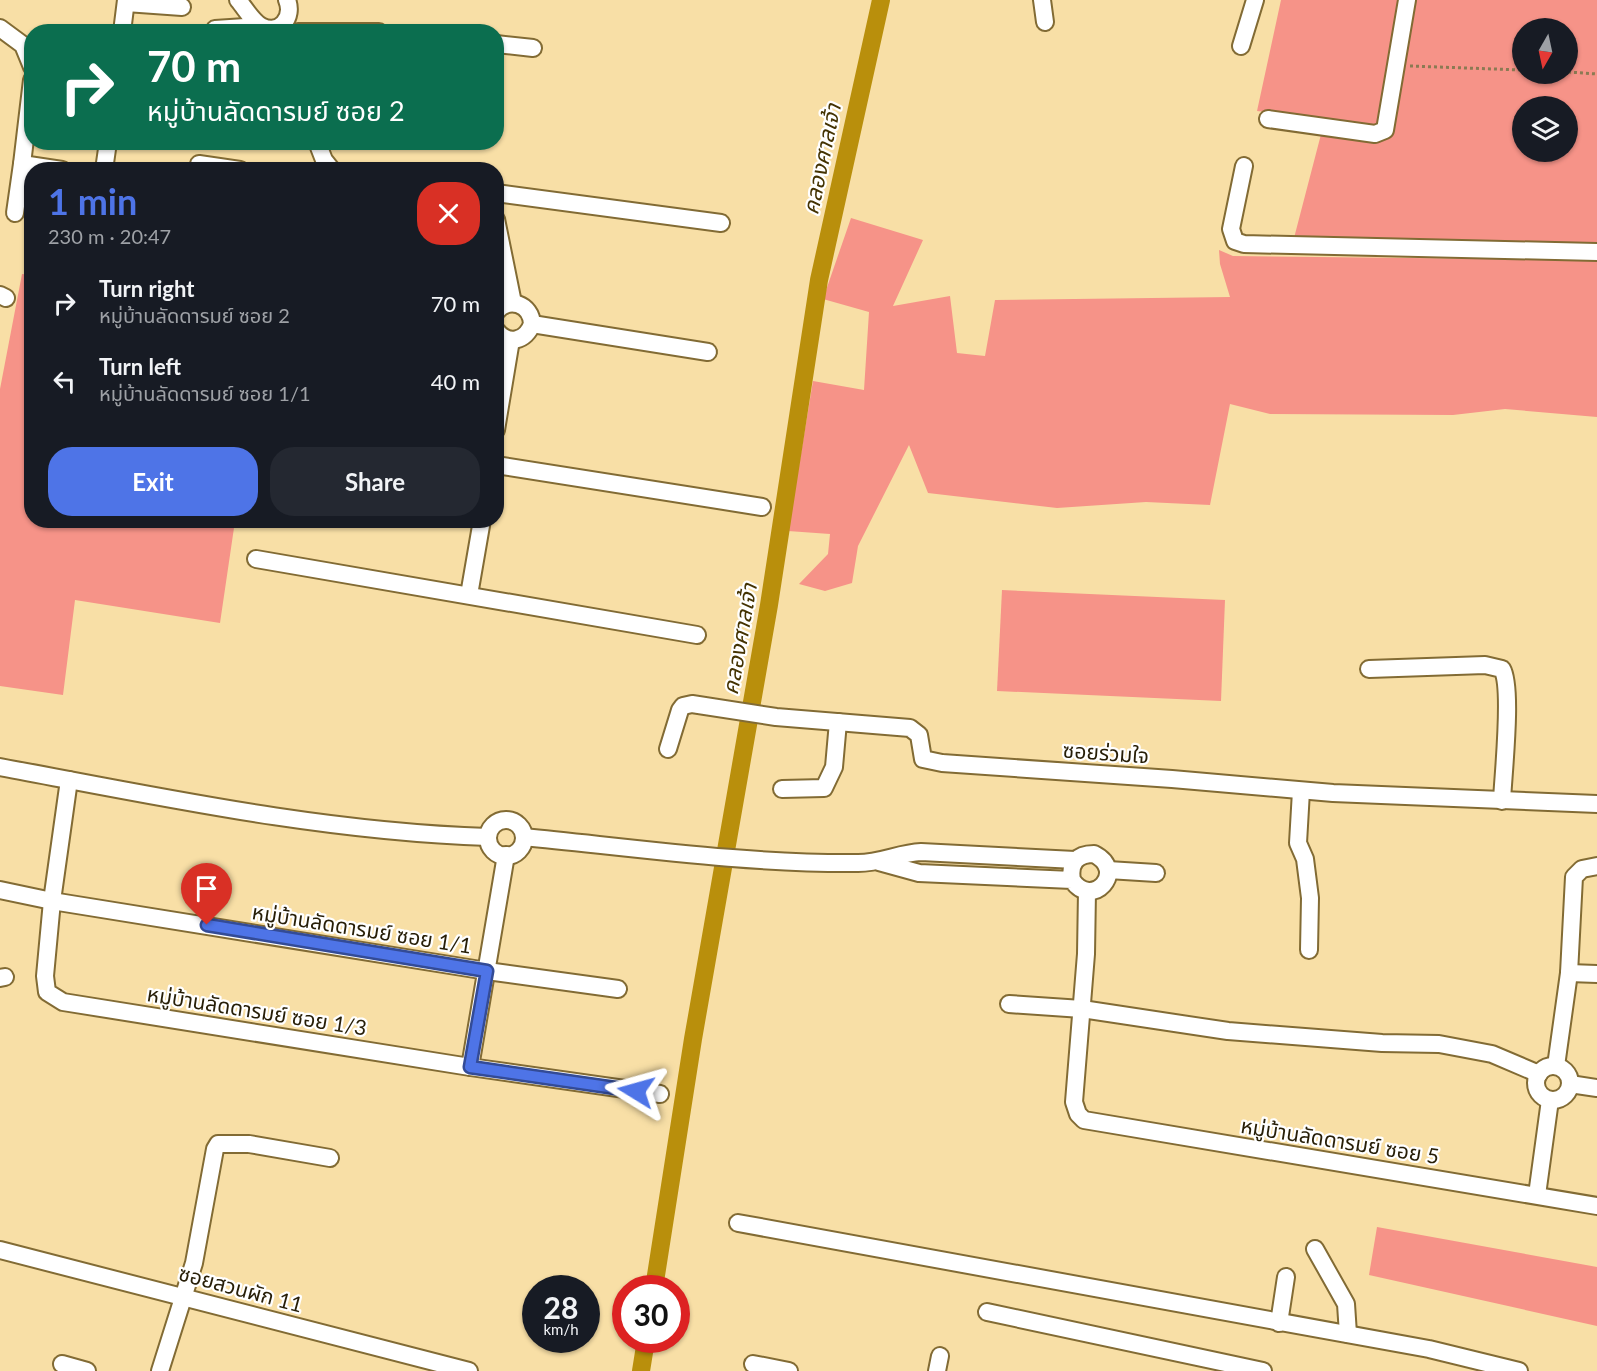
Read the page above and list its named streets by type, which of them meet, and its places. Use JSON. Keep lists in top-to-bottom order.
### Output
{
  "streets": {
    "street": [
      "ซอยร่วมใจ",
      "หมู่บ้านลัดดารมย์ ซอย 1/1",
      "หมู่บ้านลัดดารมย์ ซอย 1/3",
      "หมู่บ้านลัดดารมย์ ซอย 5",
      "ซอยสวนผัก 11"
    ]
  },
  "crossings": [
    ["หมู่บ้านลัดดารมย์ ซอย 1/1", "หมู่บ้านลัดดารมย์ ซอย 1/3"]
  ],
  "water": ["คลองศาลเจ้า"],
  "north": "bottom",
  "page": {
    "turn": ["70 m", "หมู่บ้านลัดดารมย์ ซอย 2"],
    "heading": ["1 min", "230 m · 20:47"],
    "list": [
      {
        "name": "Turn right",
        "note": "หมู่บ้านลัดดารมย์ ซอย 2",
        "value": "70 m"
      },
      {
        "name": "Turn left",
        "note": "หมู่บ้านลัดดารมย์ ซอย 1/1",
        "value": "40 m"
      }
    ],
    "buttons": ["Exit", "Share"],
    "speed": "28 km/h",
    "limit": "30"
  }
}
